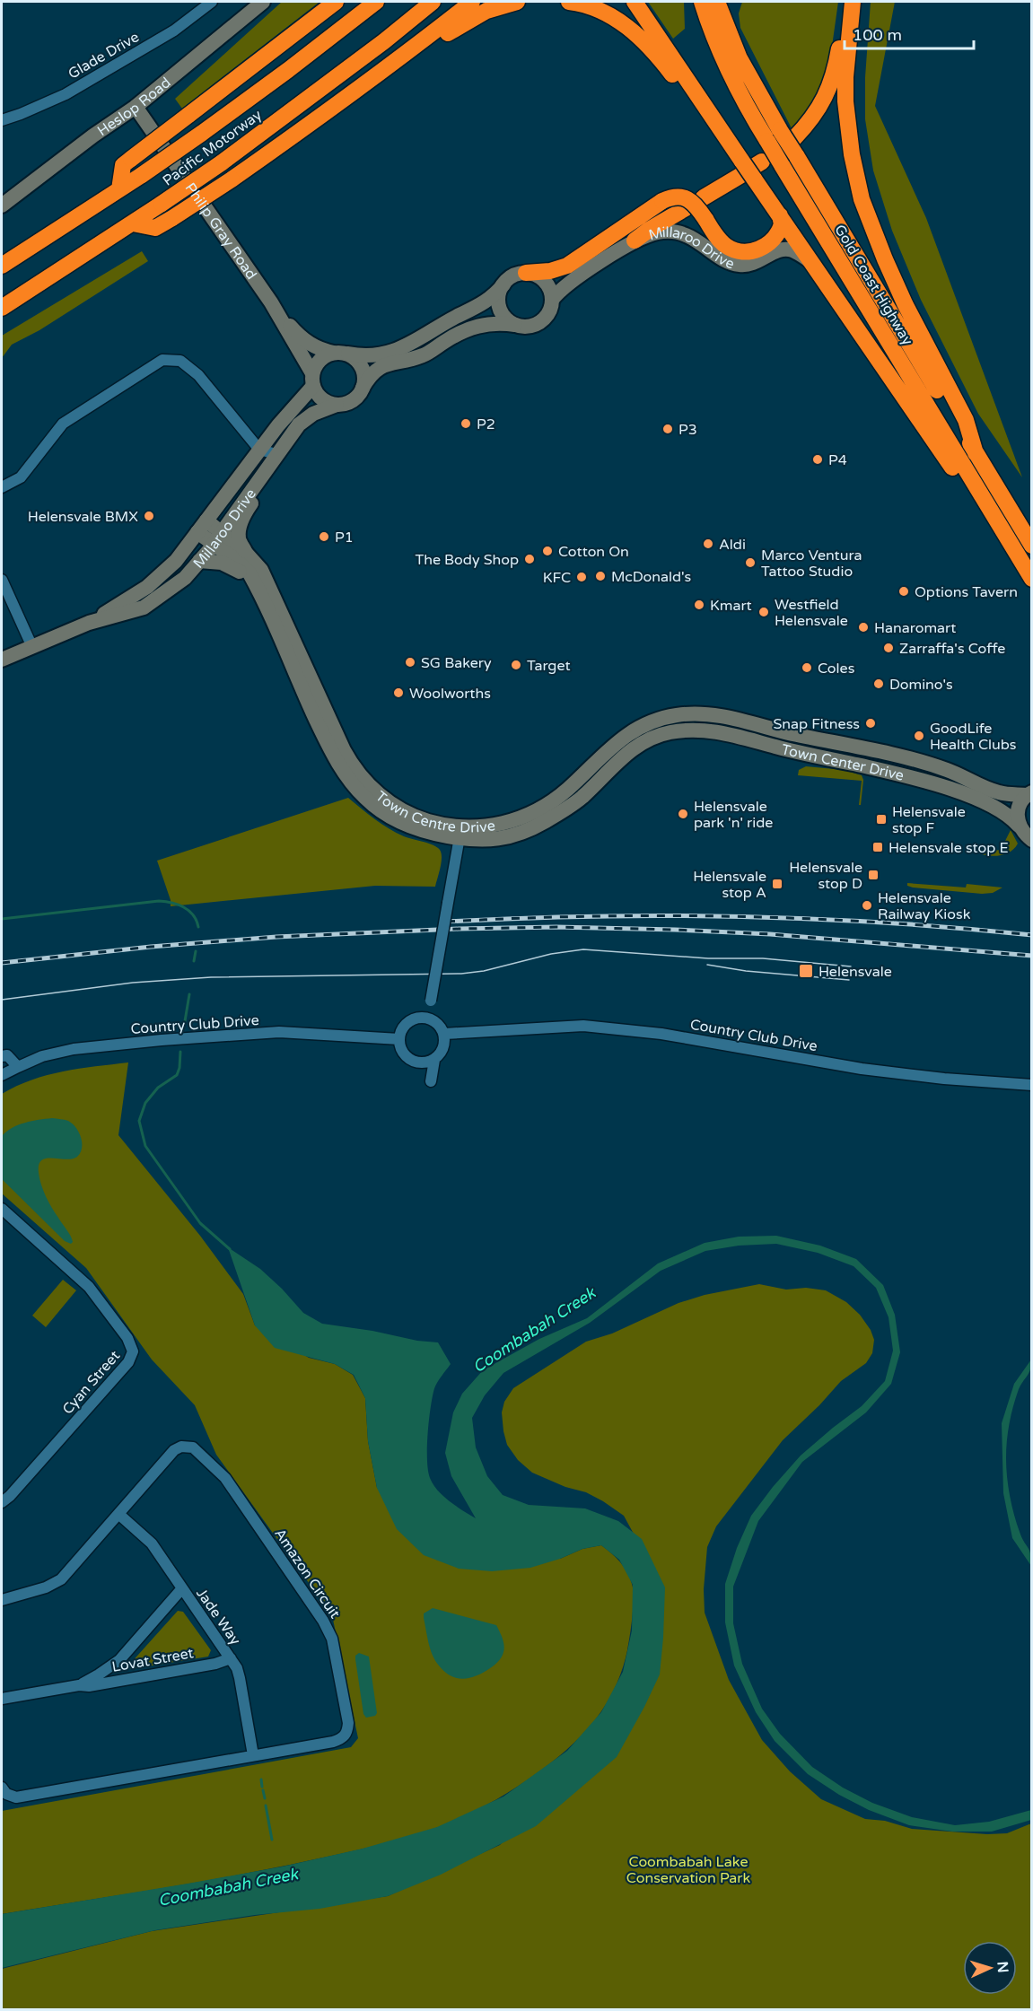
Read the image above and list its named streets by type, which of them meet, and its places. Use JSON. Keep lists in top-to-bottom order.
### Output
{
  "streets": {
    "highway": ["Pacific Motorway", "Gold Coast Highway"],
    "street": [
      "Glade Drive",
      "Heslop Road",
      "Philip Gray Road",
      "Millaroo Drive",
      "Town Center Drive",
      "Town Centre Drive",
      "Country Club Drive",
      "Cyan Street",
      "Amazon Circuit",
      "Jade Way",
      "Lovat Street"
    ]
  },
  "crossings": [
    ["Heslop Road", "Philip Gray Road"],
    ["Philip Gray Road", "Millaroo Drive"],
    ["Millaroo Drive", "Town Centre Drive"],
    ["Town Center Drive", "Town Centre Drive"],
    ["Amazon Circuit", "Jade Way"],
    ["Jade Way", "Lovat Street"]
  ],
  "water": ["Coombabah Creek"],
  "parks": ["Coombabah Lake Conservation Park"],
  "places": {
    "other": [
      "P2",
      "P3",
      "P4",
      "Helensvale BMX",
      "P1",
      "Aldi",
      "Cotton On",
      "The Body Shop",
      "Marco Ventura Tattoo Studio",
      "McDonald's",
      "KFC",
      "Options Tavern",
      "Kmart",
      "Westfield Helensvale",
      "Hanaromart",
      "Zarraffa's Coffe",
      "SG Bakery",
      "Target",
      "Coles",
      "Domino's",
      "Woolworths",
      "Snap Fitness",
      "GoodLife Health Clubs",
      "Helensvale park 'n' ride",
      "Helensvale Railway Kiosk"
    ],
    "transit": [
      "Helensvale stop F",
      "Helensvale stop E",
      "Helensvale stop D",
      "Helensvale stop A",
      "Helensvale"
    ]
  },
  "scale_bar": "100 m",
  "north": "right"
}
